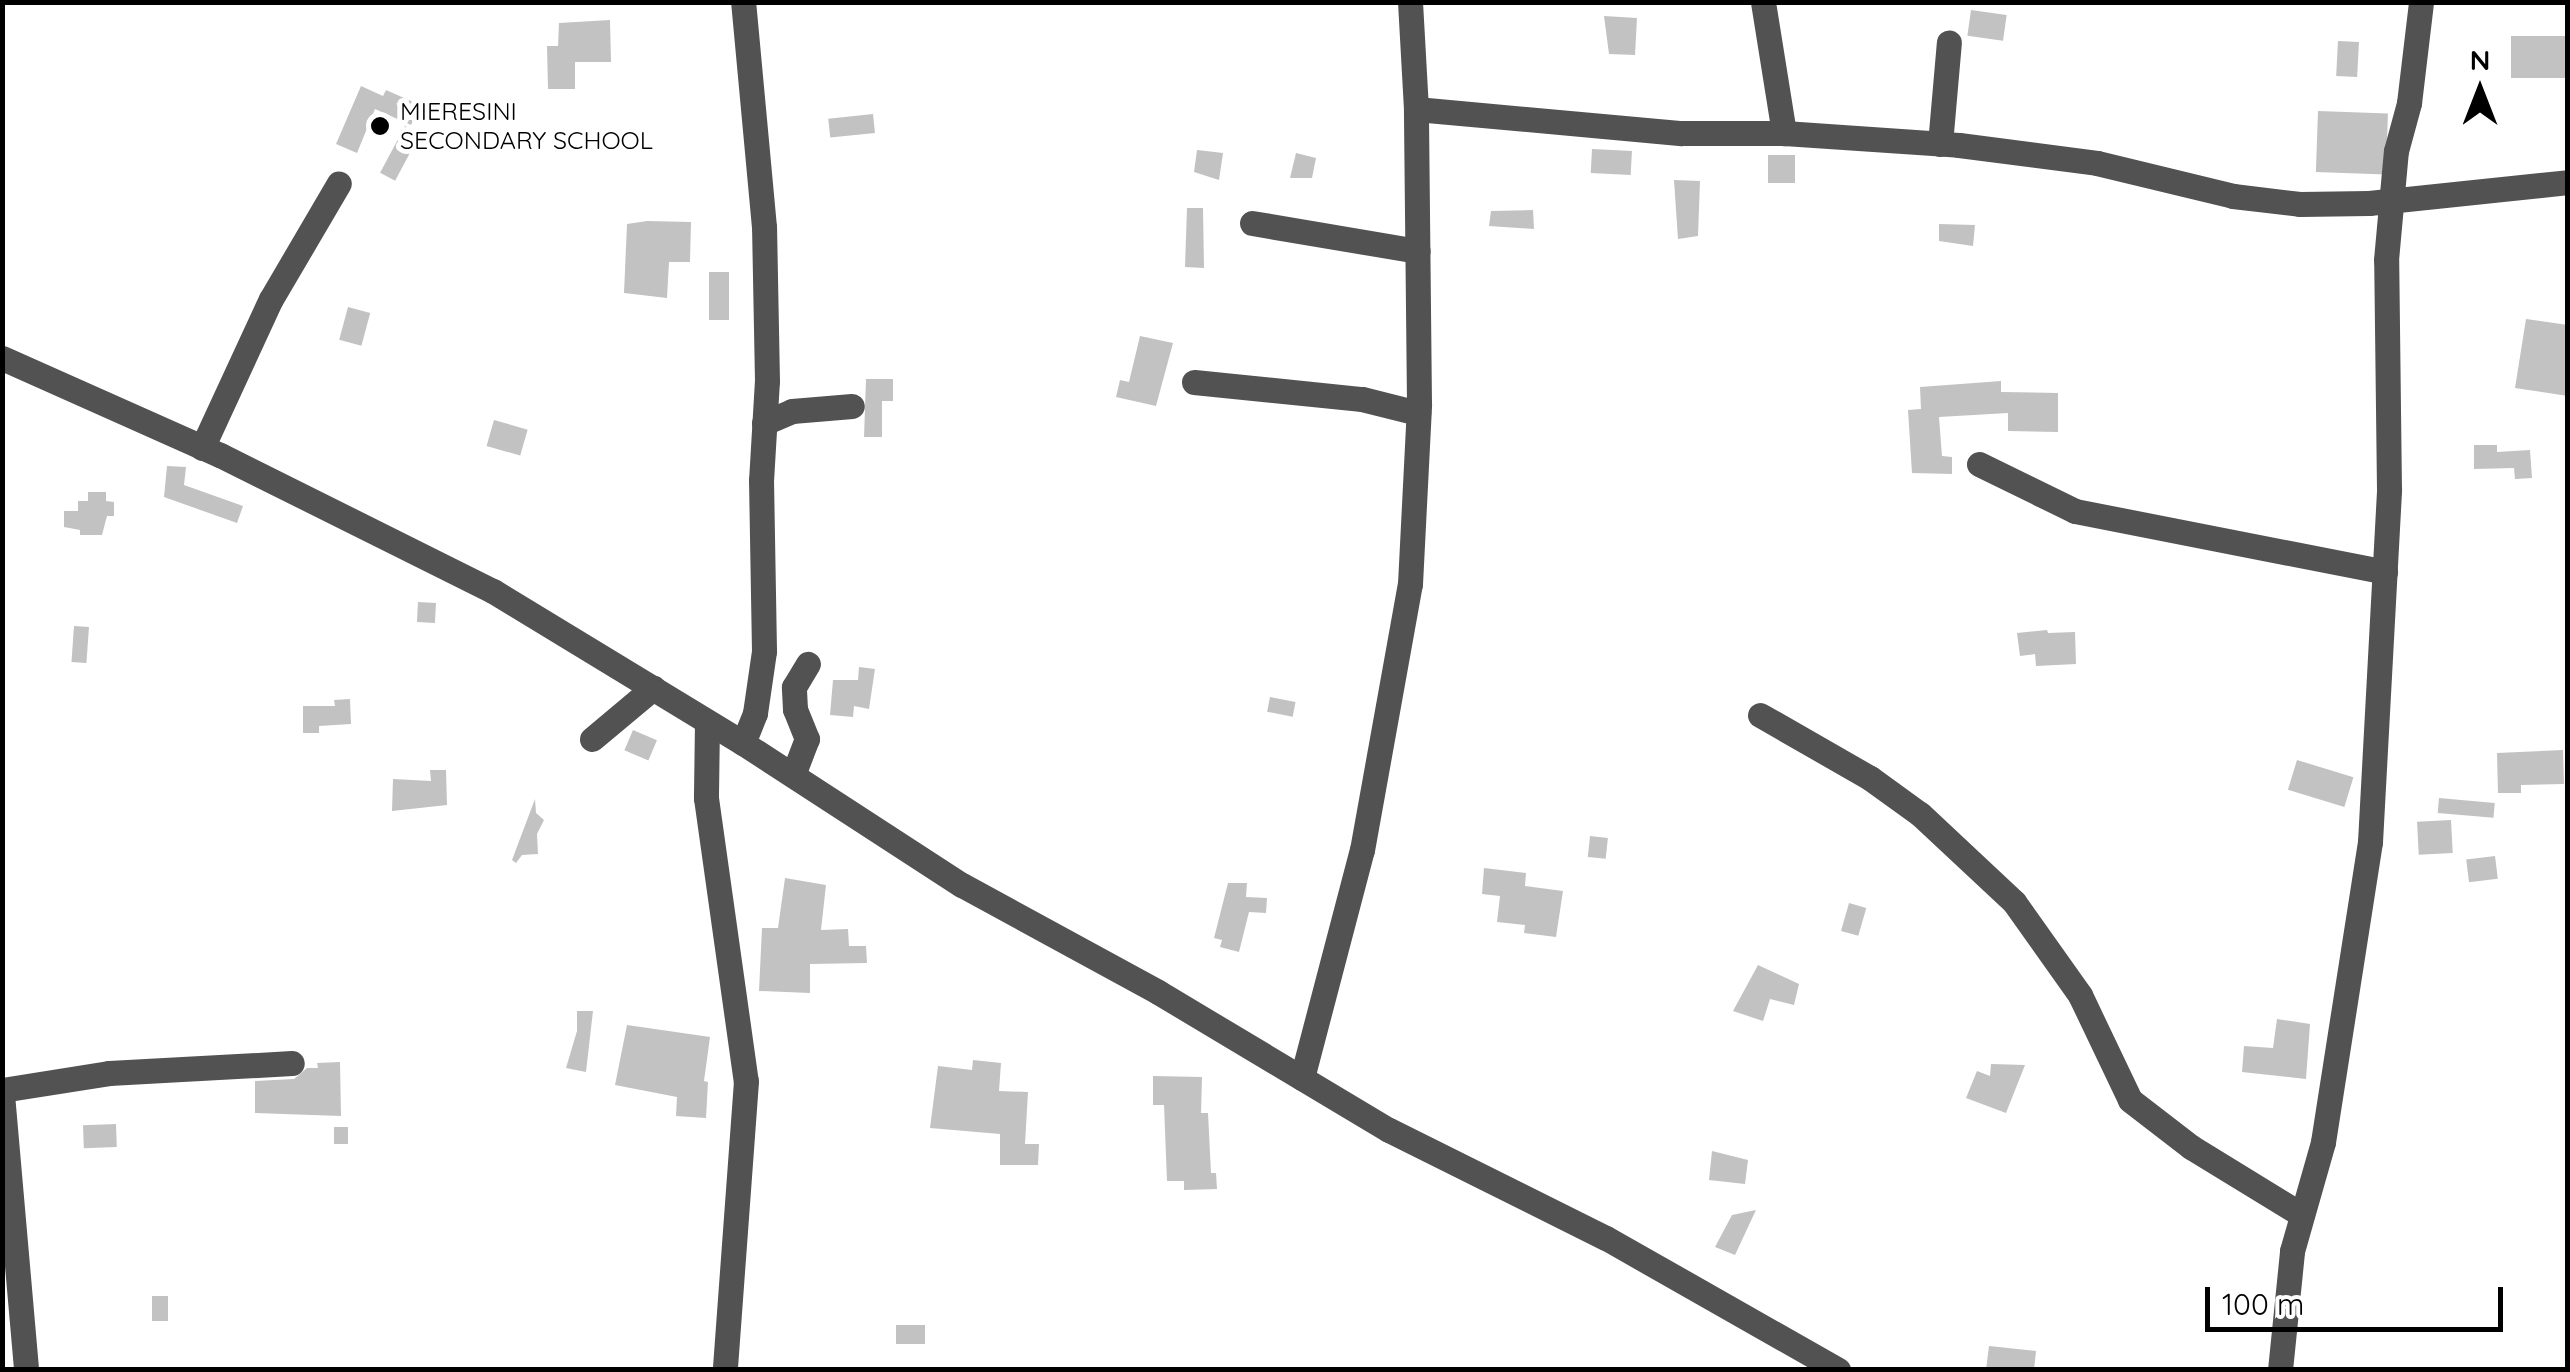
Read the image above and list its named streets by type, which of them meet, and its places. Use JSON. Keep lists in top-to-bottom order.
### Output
{
  "places": ["MIERESINI SECONDARY SCHOOL"],
  "scale_bar": "100 m",
  "north": "top"
}
